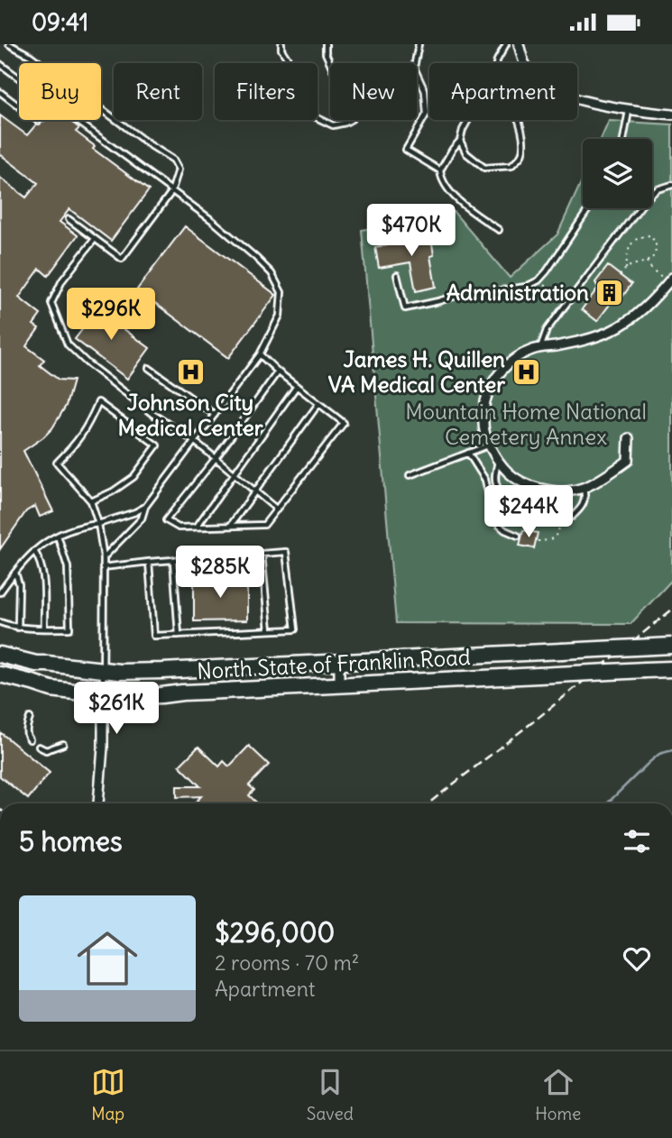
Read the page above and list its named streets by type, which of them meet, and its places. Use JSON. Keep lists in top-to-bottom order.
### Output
{
  "streets": {
    "highway": ["North State of Franklin Road"]
  },
  "parks": ["Mountain Home National Cemetery Annex"],
  "places": {
    "building": ["Administration"],
    "hospital": ["Johnson City Medical Center", "James H. Quillen VA Medical Center"]
  },
  "page": {
    "status": "09:41",
    "chip": [
      "Buy",
      "Rent",
      "Filters",
      "New",
      "Apartment"
    ],
    "price": [
      "$470K",
      "$296K",
      "$244K",
      "$285K",
      "$261K"
    ],
    "heading": "5 homes",
    "list": [
      {
        "name": "$296,000",
        "note": "2 rooms · 70 m² · Apartment"
      }
    ],
    "tabs": ["Map", "Saved", "Home"]
  }
}
